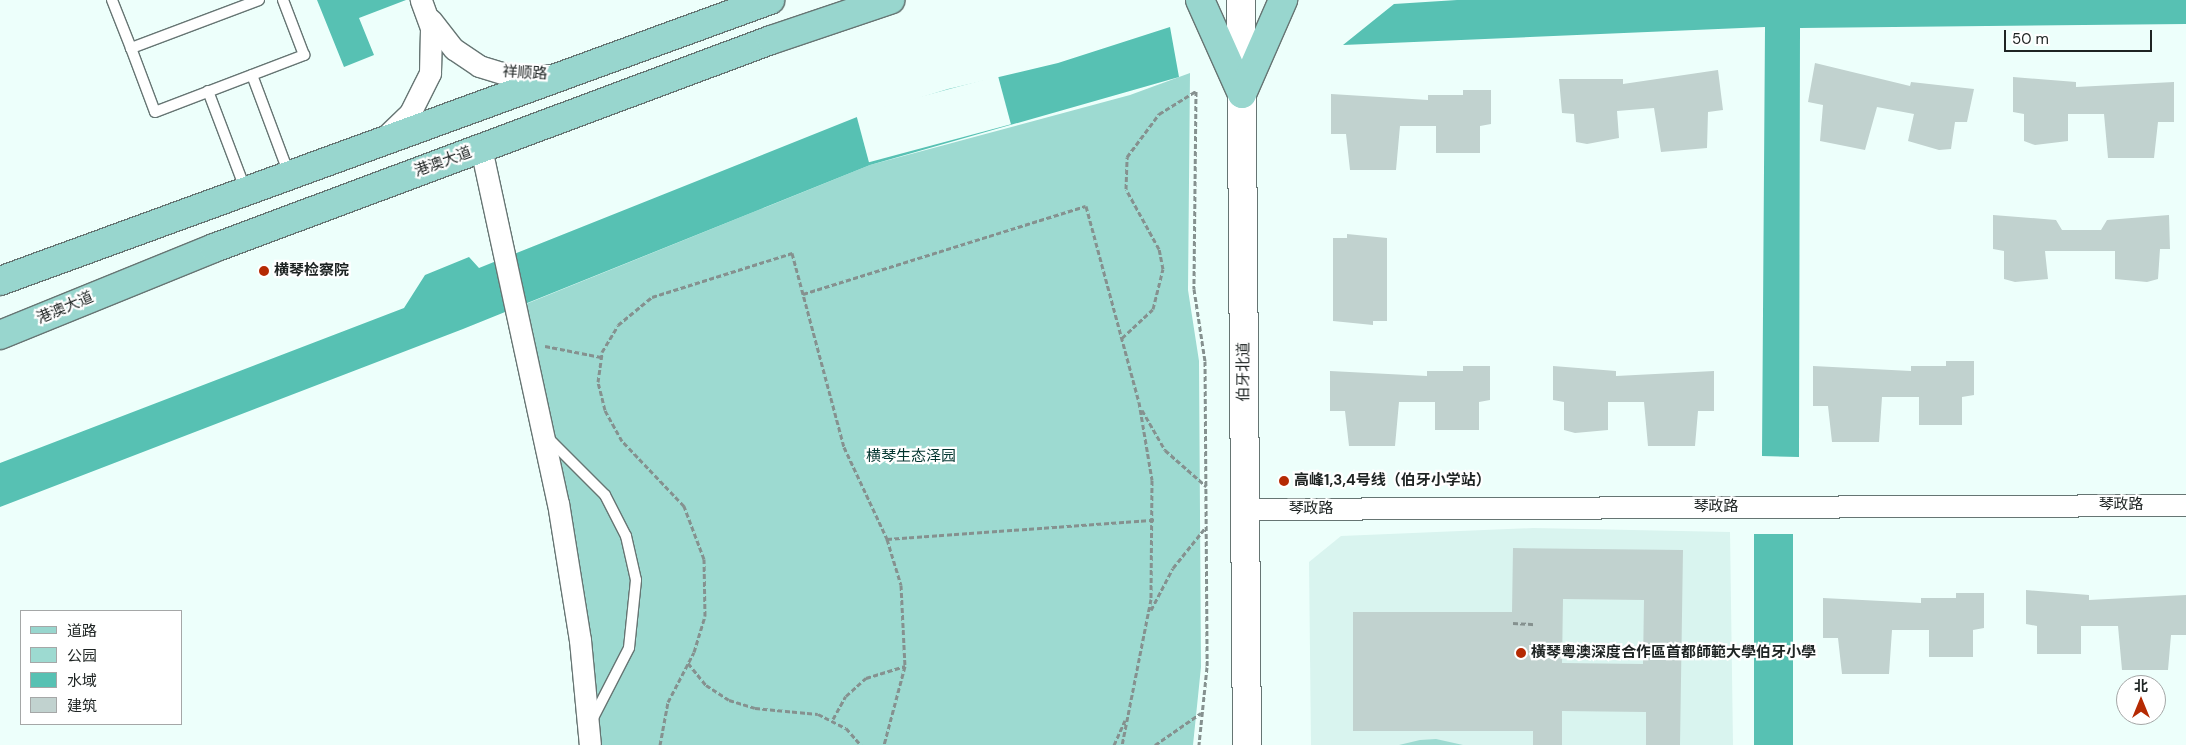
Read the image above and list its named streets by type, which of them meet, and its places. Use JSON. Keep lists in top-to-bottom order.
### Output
{
  "streets": {
    "main road": ["港澳大道", "伯牙北道"],
    "street": ["祥顺路", "琴政路"]
  },
  "crossings": [
    ["伯牙北道", "琴政路"]
  ],
  "parks": ["横琴生态泽园"],
  "places": ["横琴检察院", "高峰1,3,4号线（伯牙小学站）", "橫琴粵澳深度合作區首都師範大學伯牙小學"],
  "legend": [
    "道路",
    "公园",
    "水域",
    "建筑"
  ],
  "scale_bar": "50 m",
  "north": "top"
}
